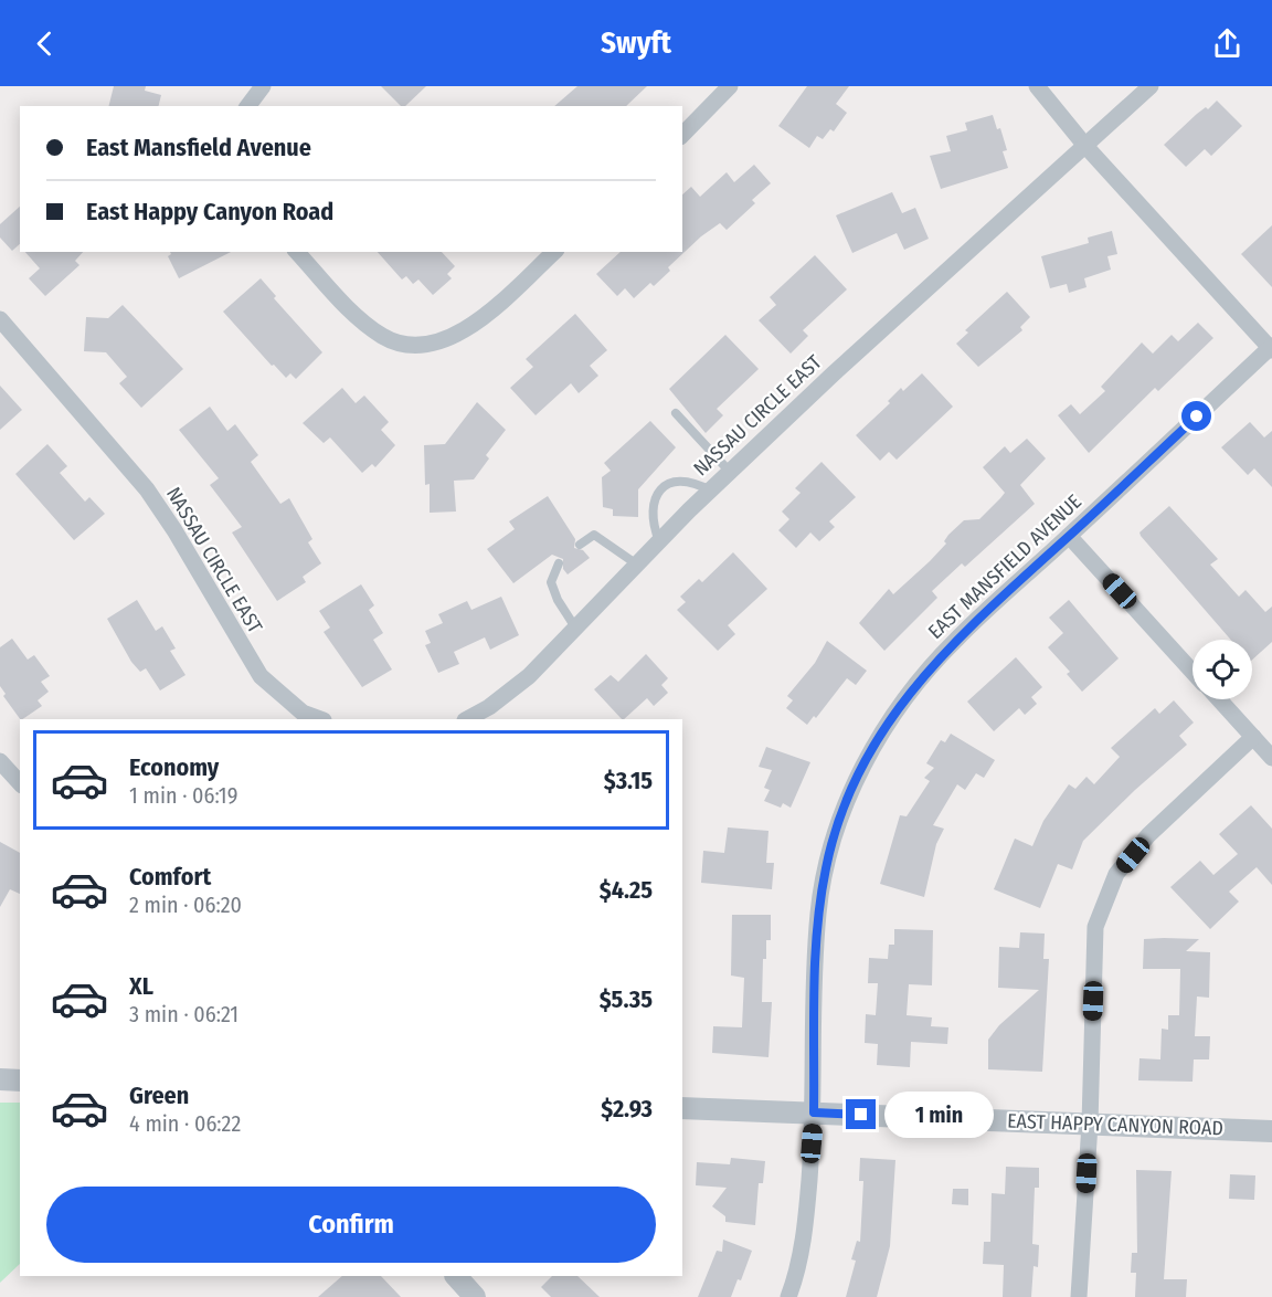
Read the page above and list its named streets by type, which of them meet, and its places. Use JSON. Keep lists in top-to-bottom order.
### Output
{
  "streets": {
    "street": ["NASSAU CIRCLE EAST", "EAST MANSFIELD AVENUE", "EAST HAPPY CANYON ROAD"]
  },
  "crossings": [
    ["EAST MANSFIELD AVENUE", "EAST HAPPY CANYON ROAD"]
  ],
  "page": {
    "header": "Swyft",
    "banner": ["East Mansfield Avenue", "East Happy Canyon Road"],
    "list": [
      {
        "name": "Economy",
        "note": "1 min · 06:19",
        "value": "$3.15"
      },
      {
        "name": "Comfort",
        "note": "2 min · 06:20",
        "value": "$4.25"
      },
      {
        "name": "XL",
        "note": "3 min · 06:21",
        "value": "$5.35"
      },
      {
        "name": "Green",
        "note": "4 min · 06:22",
        "value": "$2.93"
      }
    ],
    "bubble": "1 min",
    "buttons": "Confirm"
  }
}
